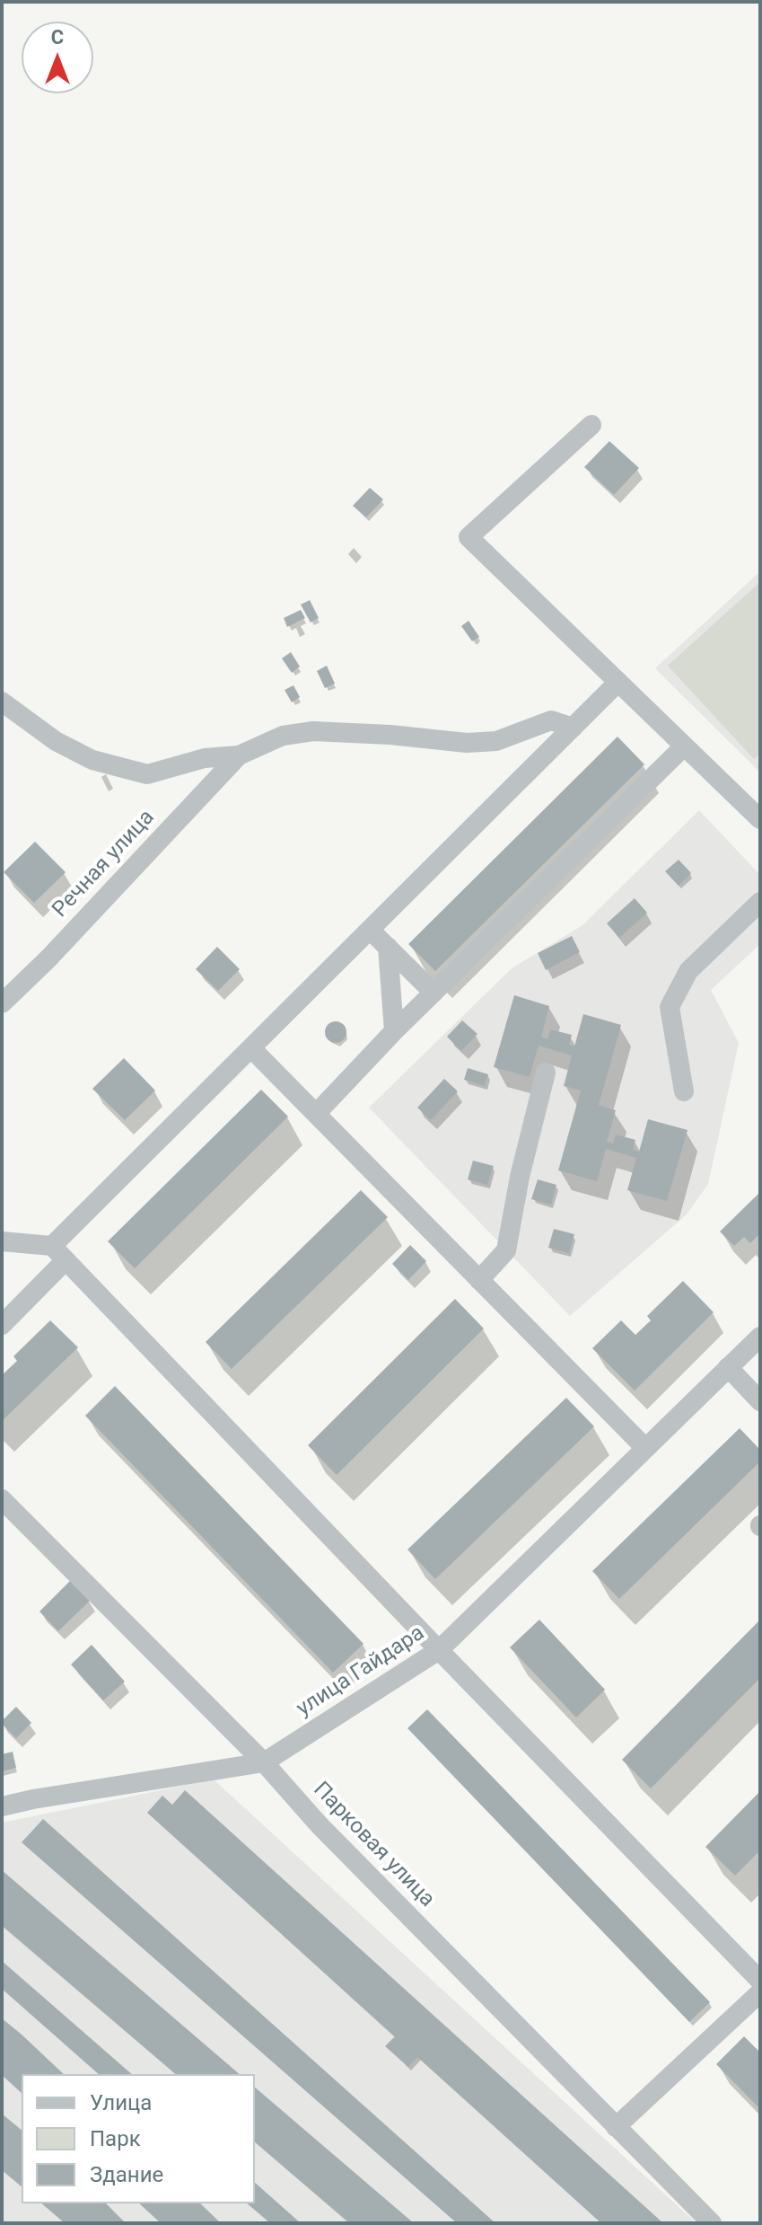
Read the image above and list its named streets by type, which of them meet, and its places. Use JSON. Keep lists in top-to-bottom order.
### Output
{
  "streets": {
    "street": ["Речная улица", "улица Гайдара", "Парковая улица"]
  },
  "crossings": [
    ["улица Гайдара", "Парковая улица"]
  ],
  "legend": ["Улица", "Парк", "Здание"],
  "north": "top"
}
